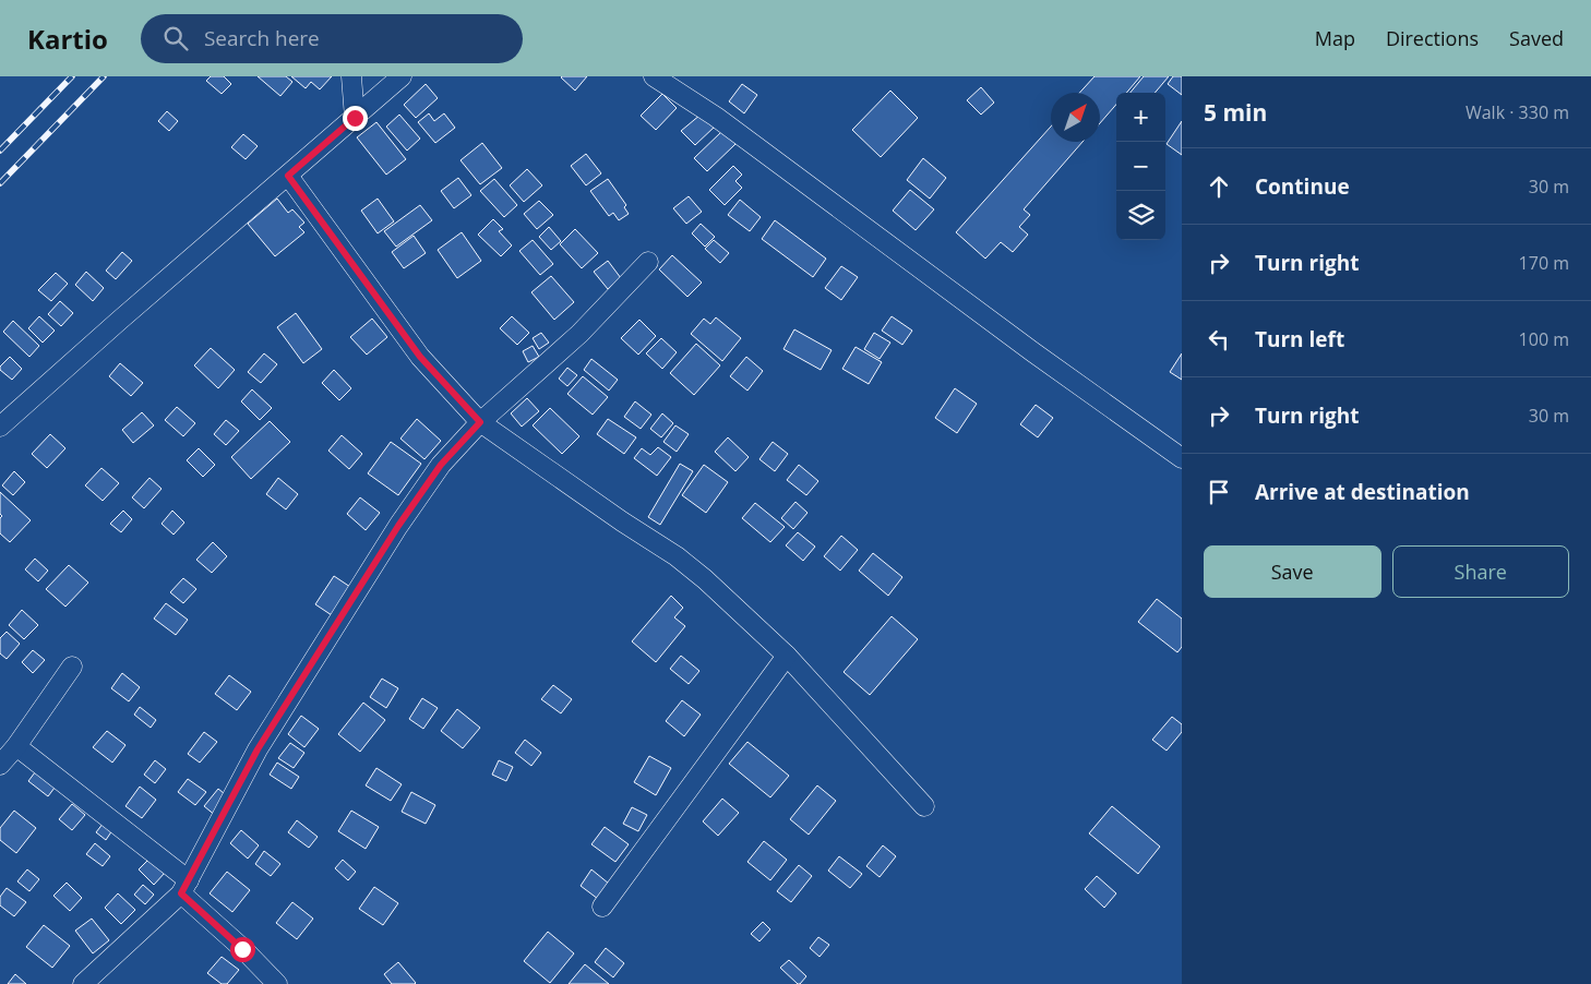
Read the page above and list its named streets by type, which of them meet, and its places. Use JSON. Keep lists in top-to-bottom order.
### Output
{
  "north": "top right",
  "page": {
    "header": "Kartio",
    "search": "Search here",
    "nav": ["Map", "Directions", "Saved"],
    "heading": ["5 min", "Walk · 330 m"],
    "map_buttons": ["+", "−"],
    "list": [
      ["Continue", "30 m"],
      ["Turn right", "170 m"],
      ["Turn left", "100 m"],
      ["Turn right", "30 m"],
      "Arrive at destination"
    ],
    "buttons": ["Save", "Share"]
  }
}
